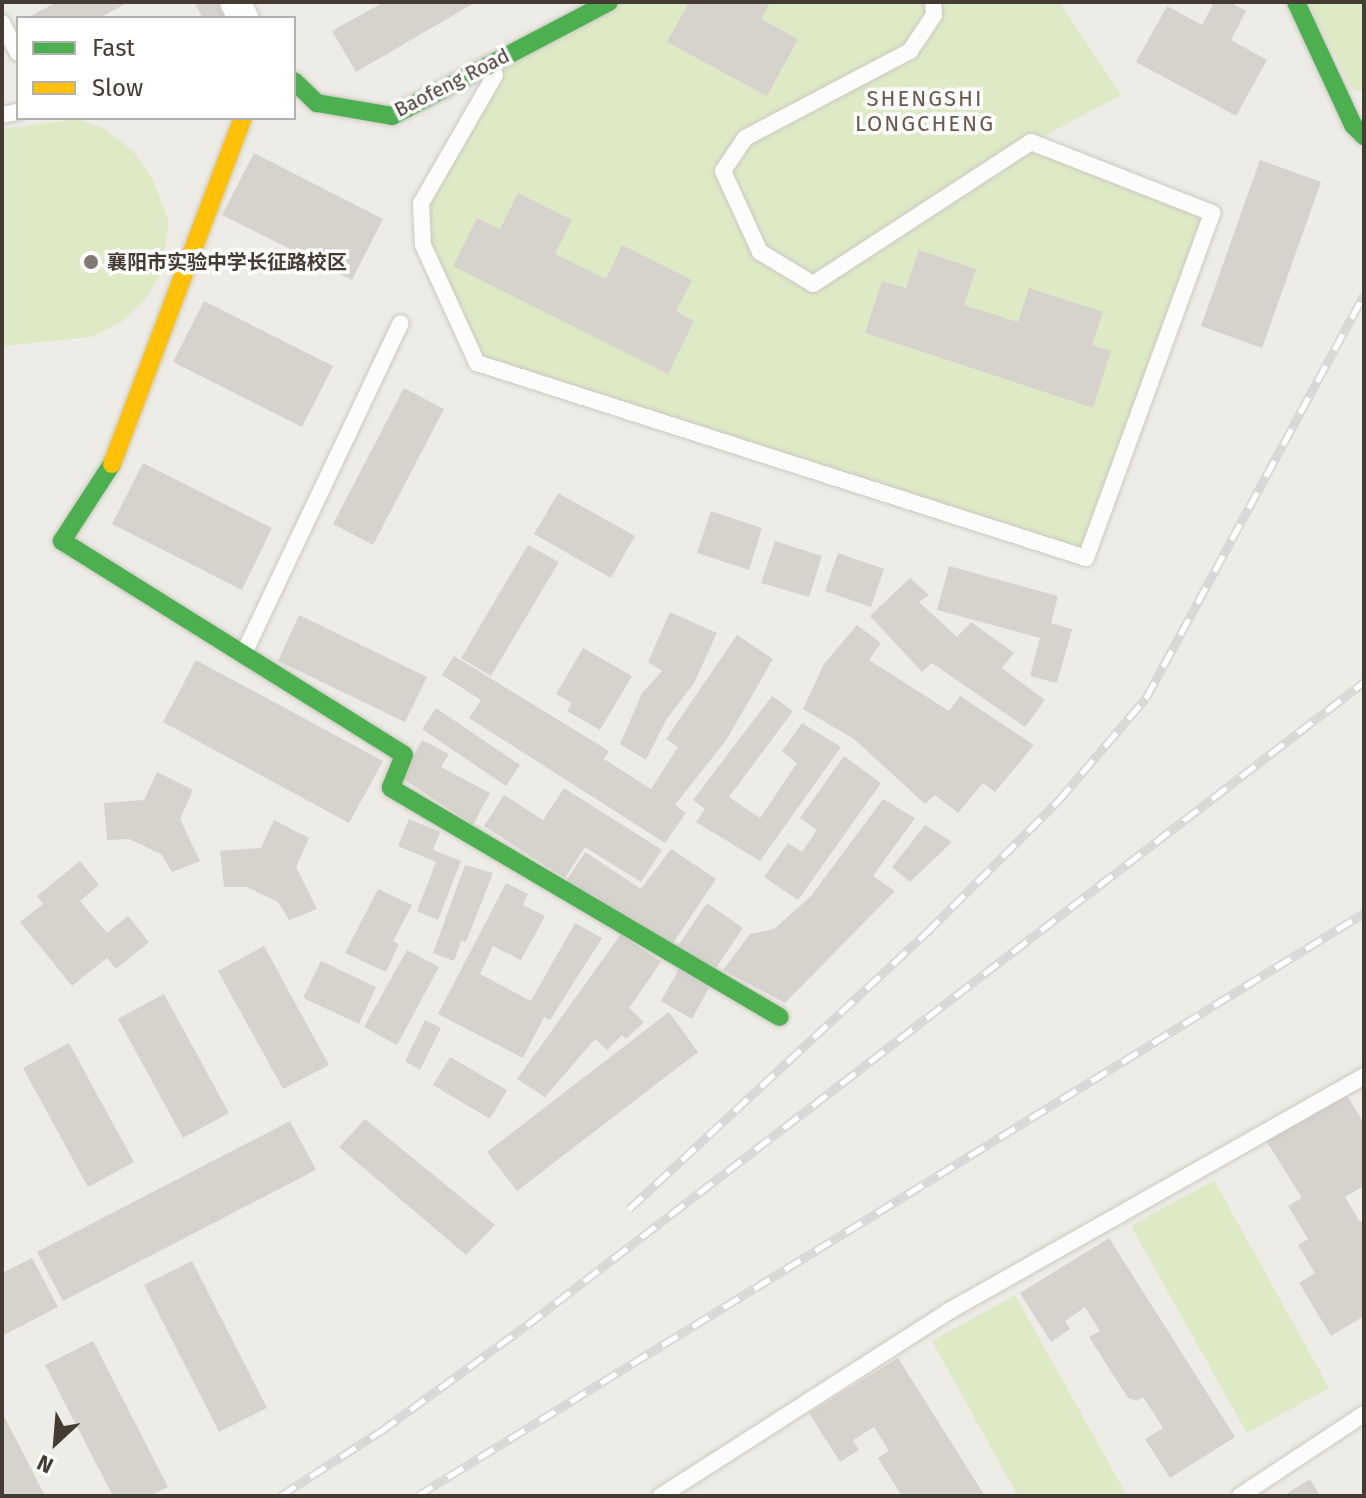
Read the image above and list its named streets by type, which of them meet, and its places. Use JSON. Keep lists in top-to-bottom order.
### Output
{
  "streets": {
    "street": ["Baofeng Road"]
  },
  "districts": ["SHENGSHI LONGCHENG"],
  "places": ["襄阳市实验中学长征路校区"],
  "legend": ["Fast", "Slow"],
  "north": "bottom left"
}
